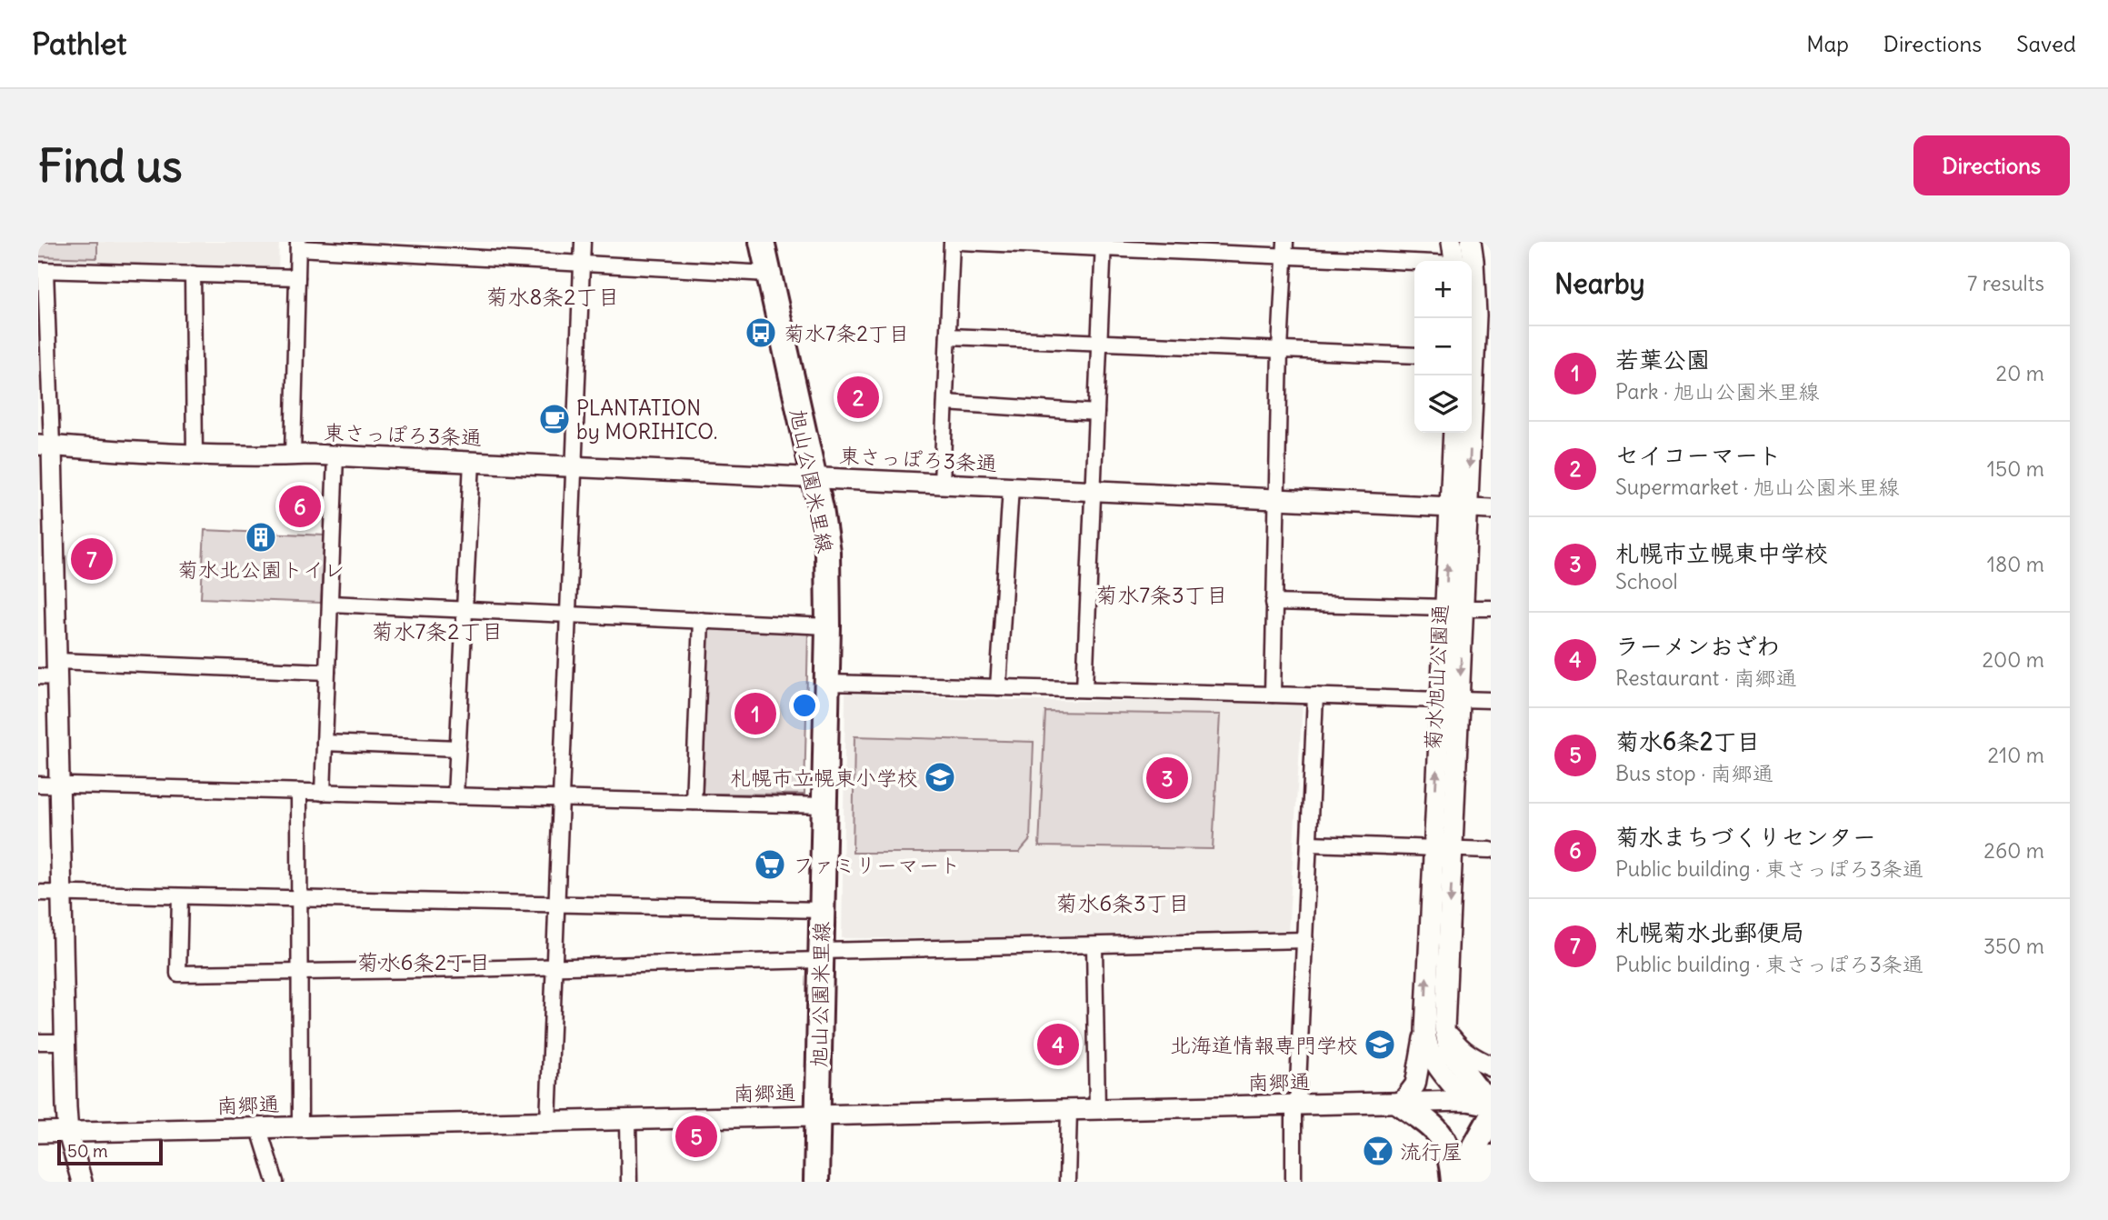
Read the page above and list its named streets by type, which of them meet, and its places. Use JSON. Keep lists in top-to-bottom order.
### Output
{
  "streets": {
    "main road": ["旭山公園米里線"],
    "street": ["東さっぽろ3条通", "菊水旭山公園通", "南郷通"]
  },
  "crossings": [
    ["東さっぽろ3条通", "旭山公園米里線"],
    ["東さっぽろ3条通", "菊水旭山公園通"],
    ["旭山公園米里線", "南郷通"],
    ["菊水旭山公園通", "南郷通"]
  ],
  "districts": [
    "菊水8条2丁目",
    "菊水7条3丁目",
    "菊水7条2丁目",
    "菊水6条3丁目",
    "菊水6条2丁目"
  ],
  "places": {
    "bus stop": ["菊水7条2丁目"],
    "cafe": ["PLANTATION by MORIHICO."],
    "building": ["菊水北公園トイレ"],
    "school or university": ["札幌市立幌東小学校", "北海道情報専門学校"],
    "supermarket": ["ファミリーマート"],
    "bar": ["流行屋"]
  },
  "scale_bar": "50 m",
  "page": {
    "header": "Pathlet",
    "nav": ["Map", "Directions", "Saved"],
    "buttons": "Directions",
    "title": "Find us",
    "heading": ["Nearby", "7 results"],
    "map_buttons": ["+", "−"],
    "list": [
      {
        "mark": "1",
        "name": "若葉公園",
        "note": "Park · 旭山公園米里線",
        "value": "20 m"
      },
      {
        "mark": "2",
        "name": "セイコーマート",
        "note": "Supermarket · 旭山公園米里線",
        "value": "150 m"
      },
      {
        "mark": "3",
        "name": "札幌市立幌東中学校",
        "note": "School",
        "value": "180 m"
      },
      {
        "mark": "4",
        "name": "ラーメンおざわ",
        "note": "Restaurant · 南郷通",
        "value": "200 m"
      },
      {
        "mark": "5",
        "name": "菊水6条2丁目",
        "note": "Bus stop · 南郷通",
        "value": "210 m"
      },
      {
        "mark": "6",
        "name": "菊水まちづくりセンター",
        "note": "Public building · 東さっぽろ3条通",
        "value": "260 m"
      },
      {
        "mark": "7",
        "name": "札幌菊水北郵便局",
        "note": "Public building · 東さっぽろ3条通",
        "value": "350 m"
      }
    ],
    "pins": [
      "2",
      "6",
      "7",
      "1",
      "3",
      "4",
      "5"
    ],
    "scale": "50 m"
  }
}
